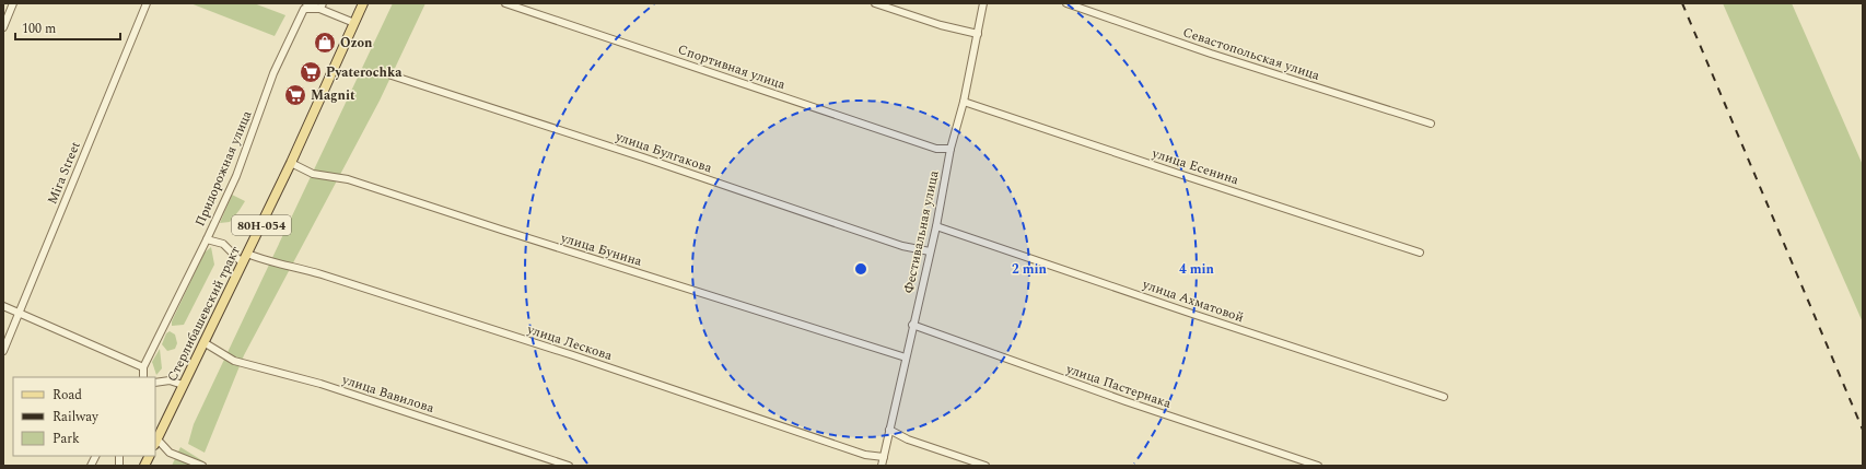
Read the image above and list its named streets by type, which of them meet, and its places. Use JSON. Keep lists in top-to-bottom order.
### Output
{
  "streets": {
    "main road": ["80Н-054", "Стерлибашевский тракт"],
    "street": [
      "Севастопольская улица",
      "Спортивная улица",
      "улица Булгакова",
      "улица Есенина",
      "Придорожная улица",
      "Mira Street",
      "Фестивальная улица",
      "улица Бунина",
      "улица Ахматовой",
      "улица Лескова",
      "улица Пастернака",
      "улица Вавилова"
    ]
  },
  "crossings": [
    ["Спортивная улица", "Фестивальная улица"],
    ["улица Булгакова", "Фестивальная улица"],
    ["улица Есенина", "Фестивальная улица"],
    ["Фестивальная улица", "улица Бунина"],
    ["Фестивальная улица", "улица Ахматовой"],
    ["Фестивальная улица", "улица Лескова"],
    ["Фестивальная улица", "улица Пастернака"],
    ["улица Бунина", "Стерлибашевский тракт"],
    ["Стерлибашевский тракт", "улица Лескова"],
    ["Стерлибашевский тракт", "улица Вавилова"]
  ],
  "places": {
    "shop": ["Ozon"],
    "supermarket": ["Pyaterochka", "Magnit"]
  },
  "legend": ["Road", "Railway", "Park"],
  "scale_bar": "100 m",
  "rings": ["2 min", "4 min"]
}
